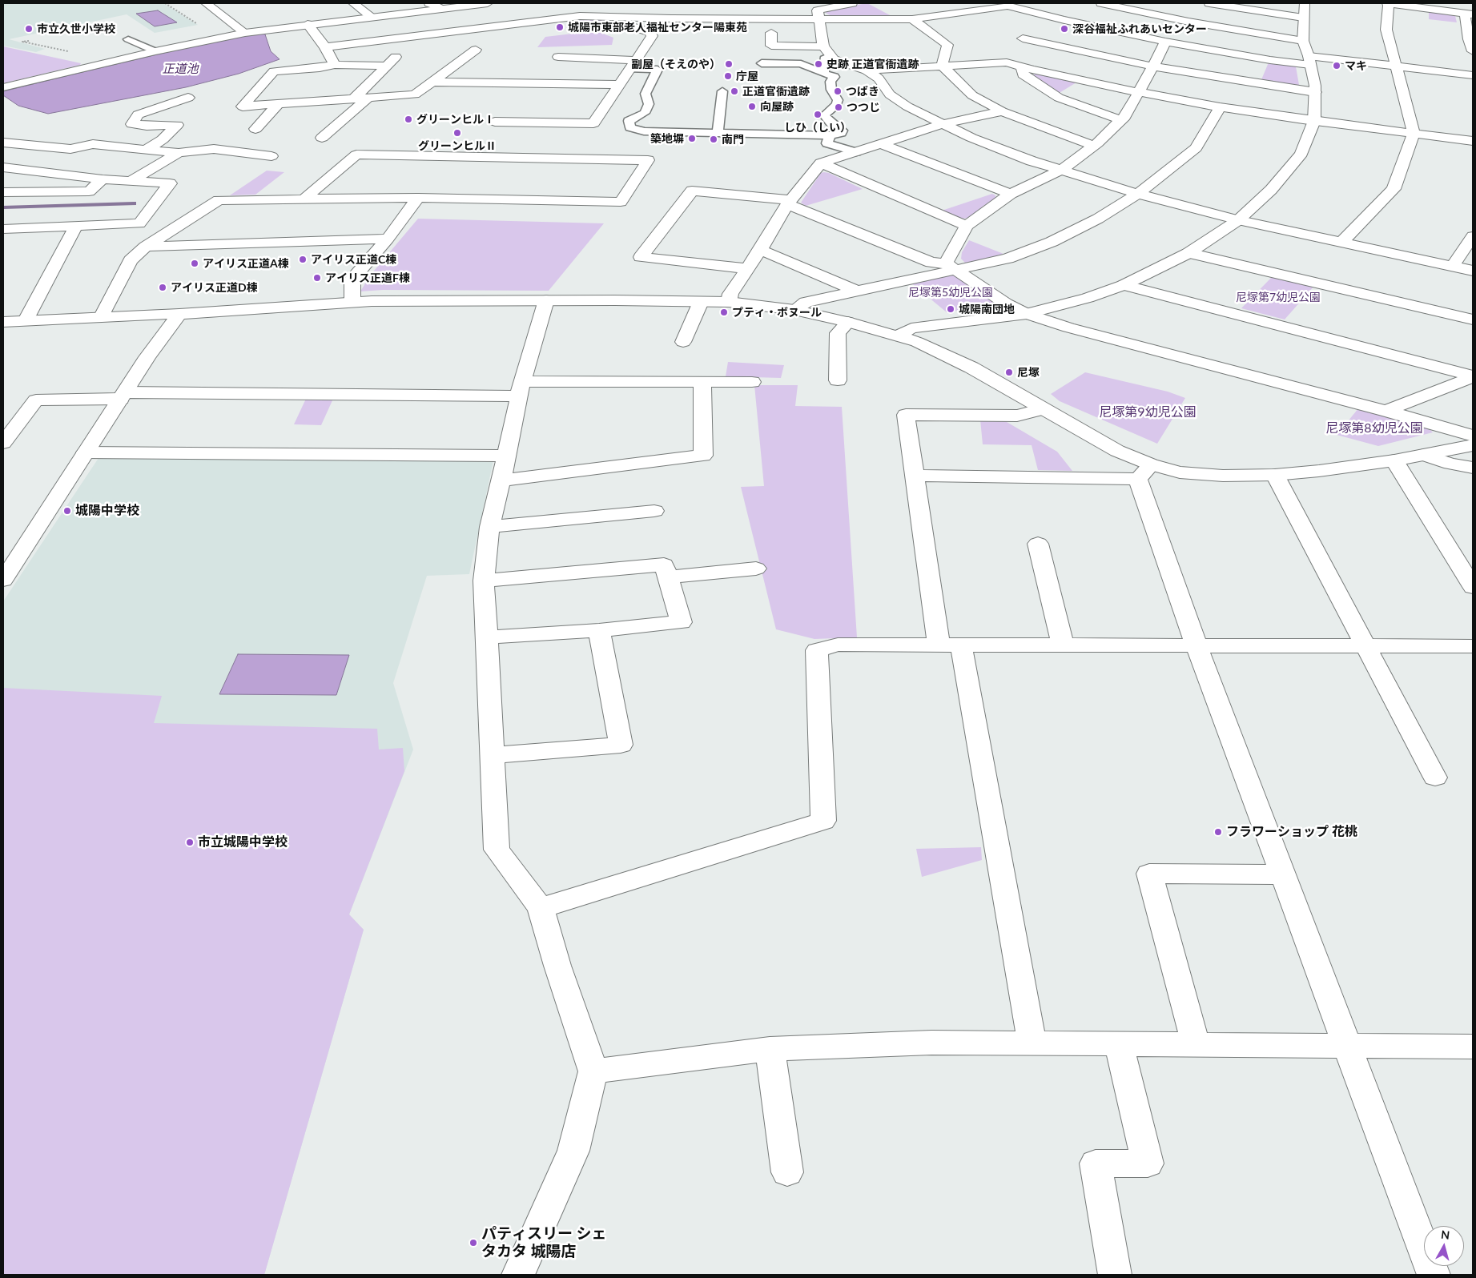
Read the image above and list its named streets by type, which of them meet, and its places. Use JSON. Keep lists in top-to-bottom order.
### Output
{
  "water": ["正道池"],
  "parks": [
    "尼塚第5幼児公園",
    "尼塚第7幼児公園",
    "尼塚第9幼児公園",
    "尼塚第8幼児公園"
  ],
  "places": [
    "城陽市東部老人福祉センター陽東苑",
    "市立久世小学校",
    "深谷福祉ふれあいセンター",
    "副屋（そえのや）",
    "史跡 正道官衙遺跡",
    "マキ",
    "庁屋",
    "正道官衙遺跡",
    "つばき",
    "向屋跡",
    "つつじ",
    "しひ（しい）",
    "グリーンヒルⅠ",
    "グリーンヒルⅡ",
    "築地塀",
    "南門",
    "アイリス正道C棟",
    "アイリス正道A棟",
    "アイリス正道F棟",
    "アイリス正道D棟",
    "城陽南団地",
    "プティ・ボヌール",
    "尼塚",
    "城陽中学校",
    "フラワーショップ 花桃",
    "市立城陽中学校",
    "パティスリー シェ タカタ 城陽店"
  ],
  "north": "top"
}
